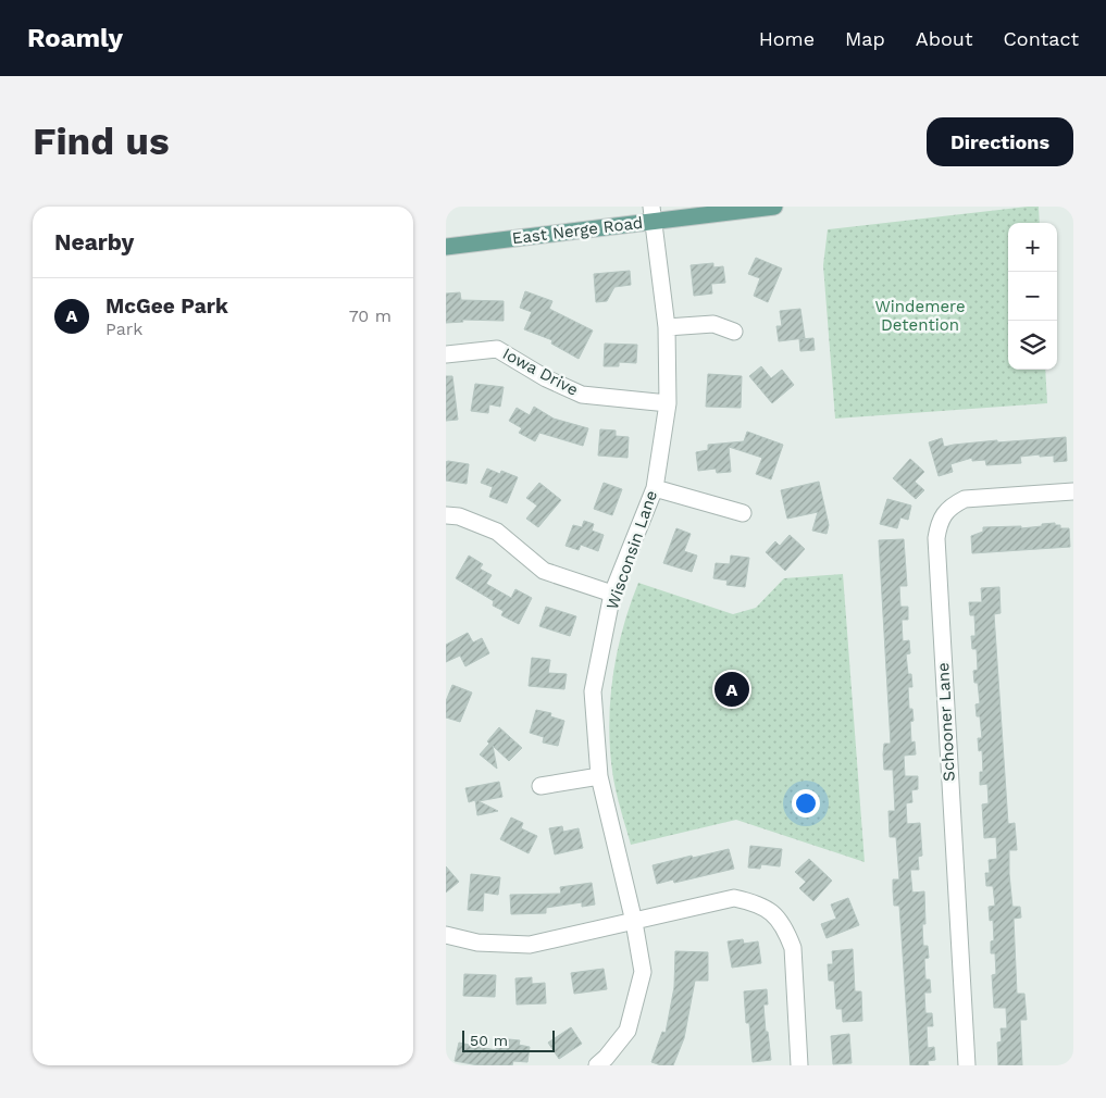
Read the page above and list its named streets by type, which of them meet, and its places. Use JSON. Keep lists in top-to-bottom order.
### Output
{
  "streets": {
    "main road": ["East Nerge Road"],
    "street": ["Iowa Drive", "Wisconsin Lane", "Schooner Lane"]
  },
  "crossings": [
    ["East Nerge Road", "Wisconsin Lane"],
    ["Iowa Drive", "Wisconsin Lane"]
  ],
  "parks": ["Windemere Detention"],
  "scale_bar": "50 m",
  "page": {
    "header": "Roamly",
    "nav": [
      "Home",
      "Map",
      "About",
      "Contact"
    ],
    "buttons": "Directions",
    "title": "Find us",
    "heading": "Nearby",
    "map_buttons": ["+", "−"],
    "list": [
      {
        "mark": "A",
        "name": "McGee Park",
        "note": "Park",
        "value": "70 m"
      }
    ],
    "pins": "A",
    "scale": "50 m"
  }
}
